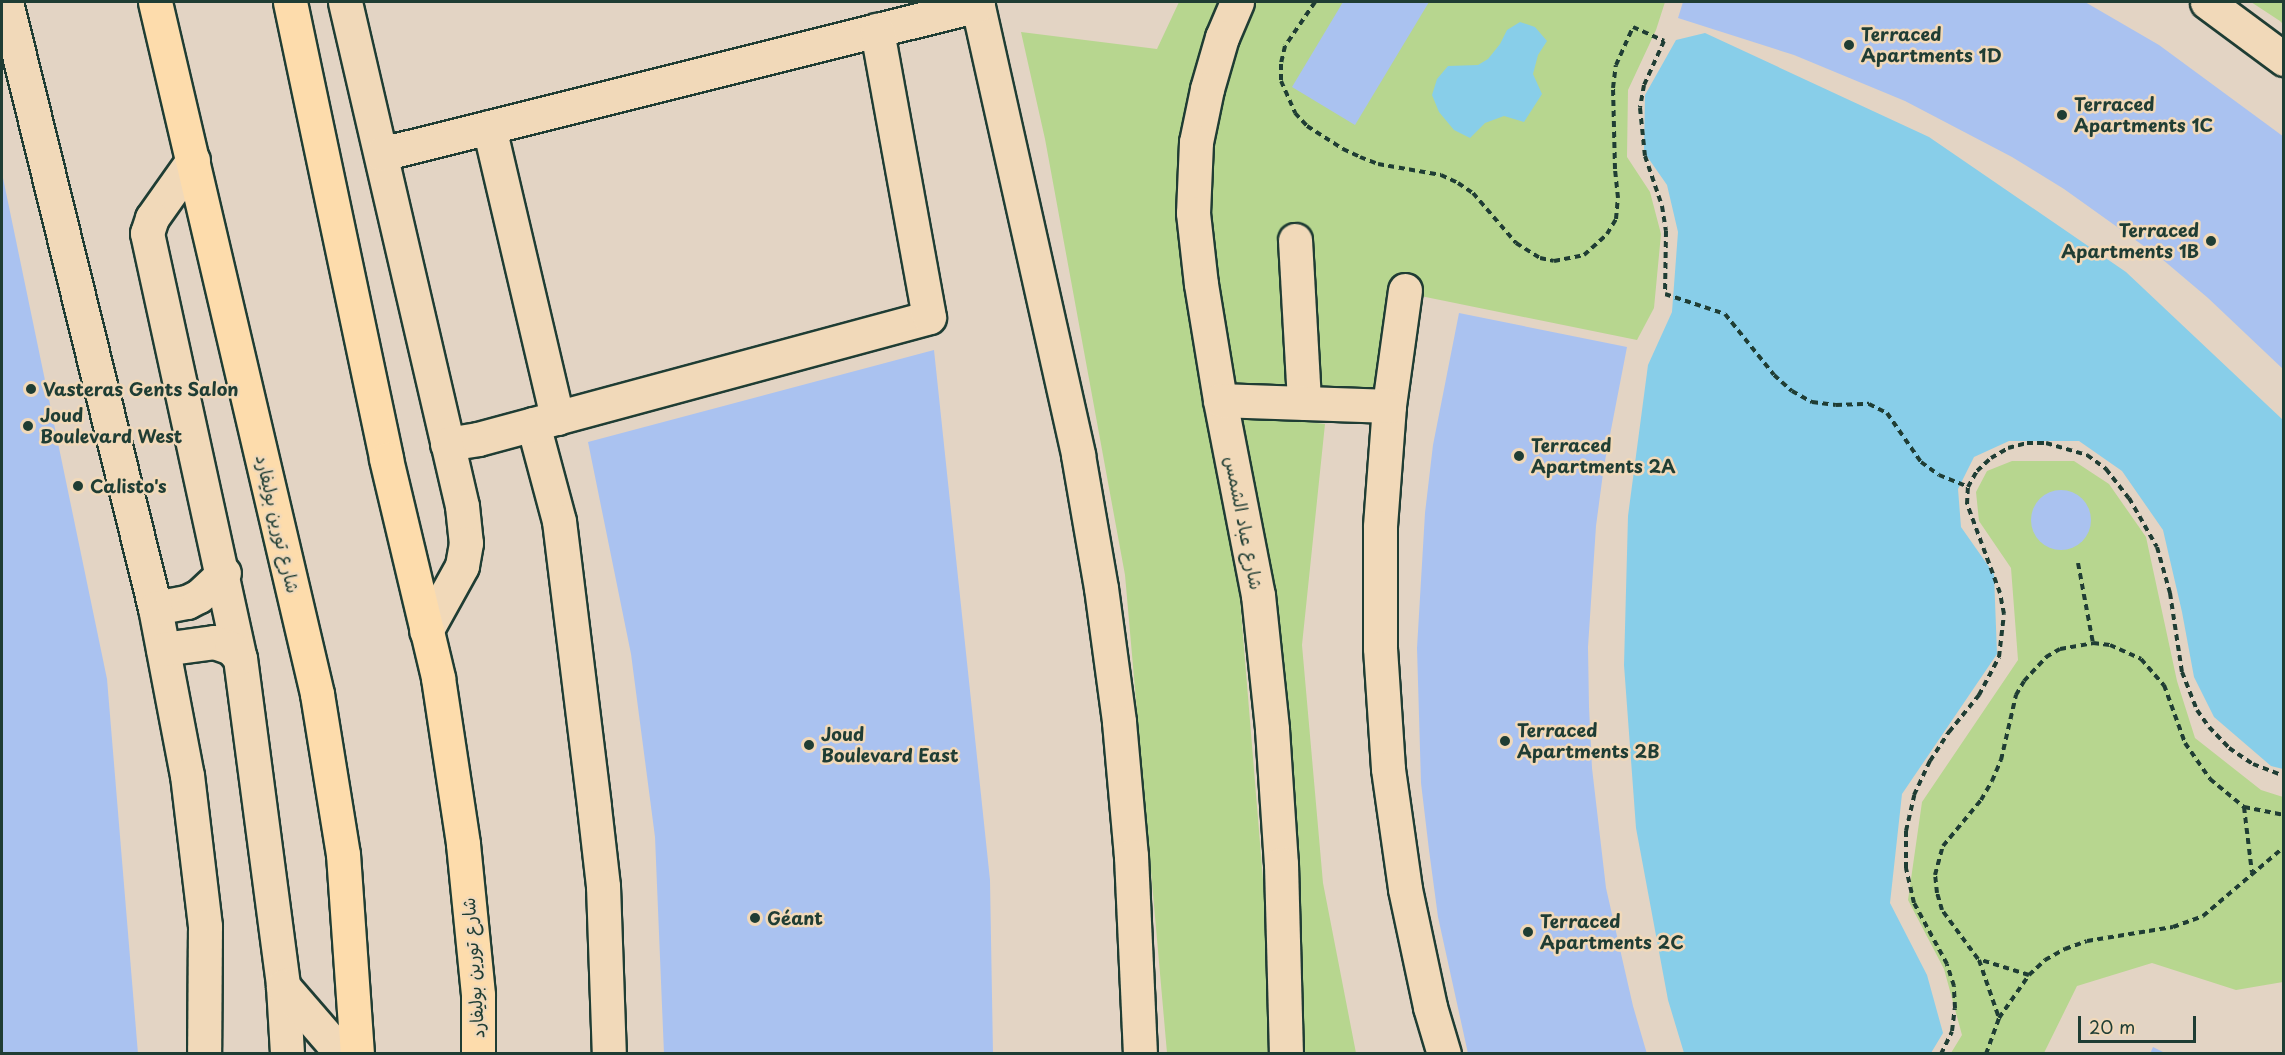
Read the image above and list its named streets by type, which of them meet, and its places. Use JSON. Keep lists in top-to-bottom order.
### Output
{
  "streets": {
    "main road": ["شارع تورين بوليفارد"],
    "street": ["شارع عباد الشمس"]
  },
  "places": [
    "Terraced Apartments 1D",
    "Terraced Apartments 1C",
    "Terraced Apartments 1B",
    "Vasteras Gents Salon",
    "Joud Boulevard West",
    "Terraced Apartments 2A",
    "Calisto's",
    "Terraced Apartments 2B",
    "Joud Boulevard East",
    "Géant",
    "Terraced Apartments 2C"
  ],
  "scale_bar": "20 m"
}
